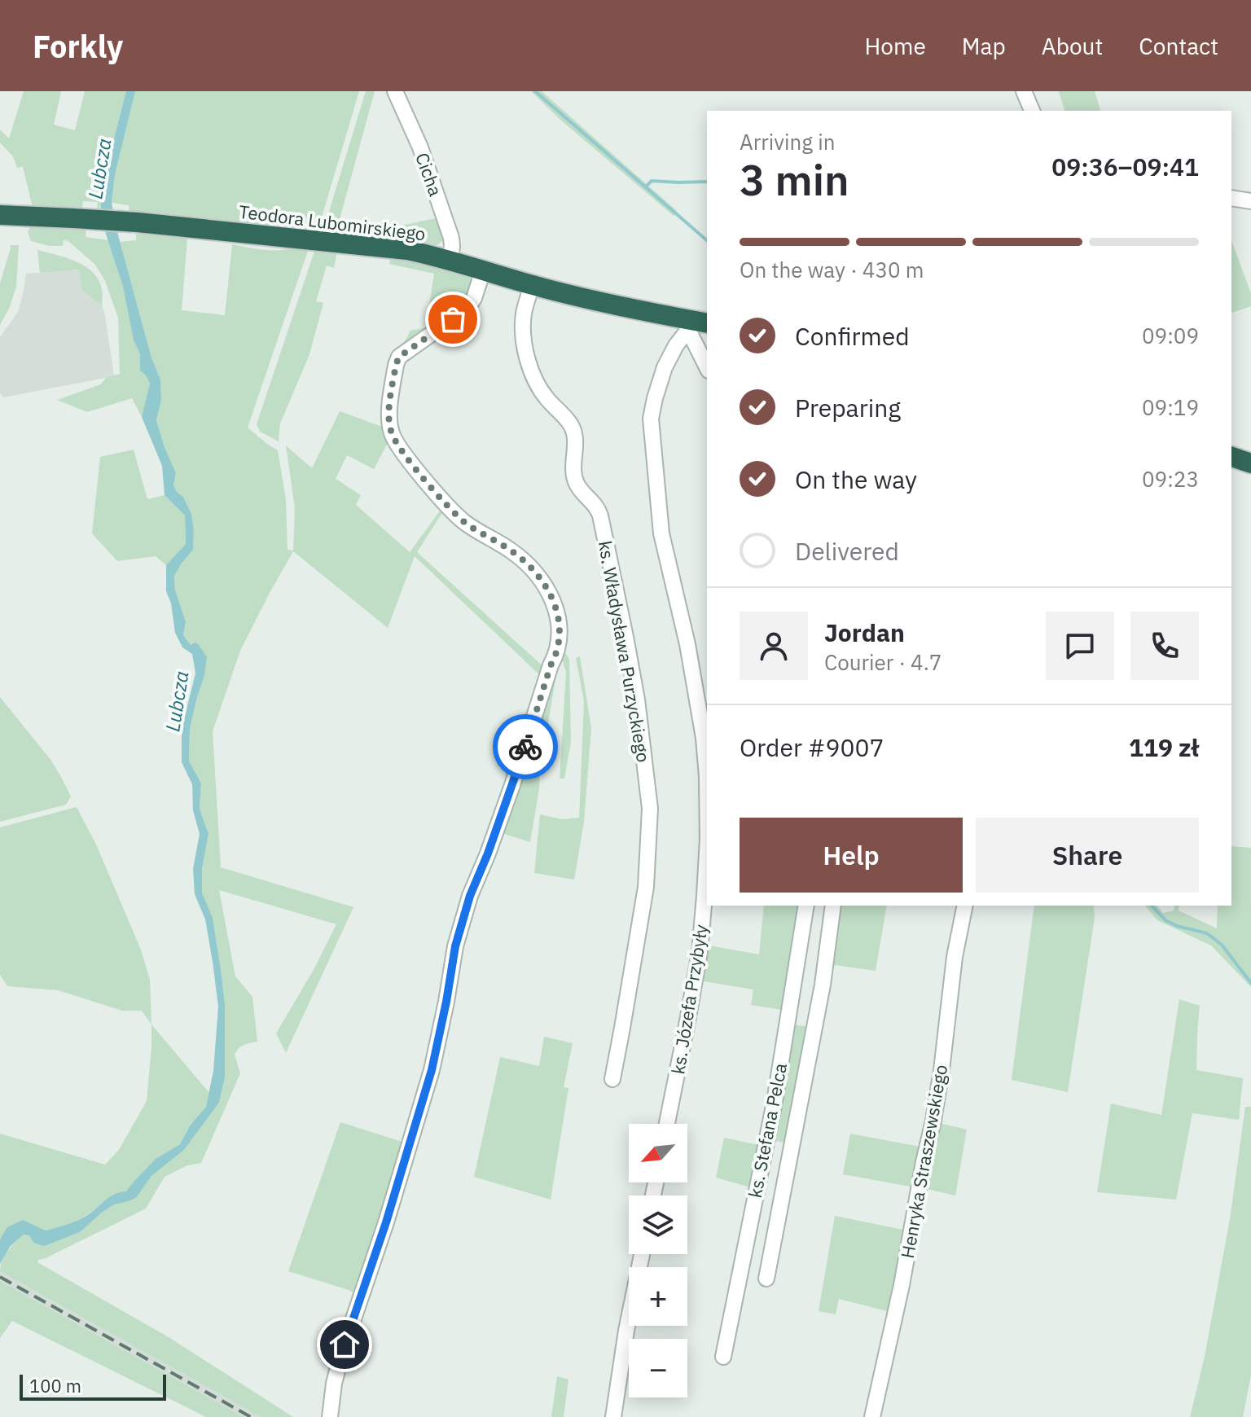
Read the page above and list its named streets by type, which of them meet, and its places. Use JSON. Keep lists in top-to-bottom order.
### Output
{
  "streets": {
    "highway": ["Teodora Lubomirskiego"],
    "street": [
      "Cicha",
      "ks. Władysława Purzyckiego",
      "ks. Józefa Przybyły",
      "ks. Stefana Pelca",
      "Henryka Straszewskiego"
    ]
  },
  "crossings": [
    ["Cicha", "Teodora Lubomirskiego"],
    ["Teodora Lubomirskiego", "ks. Władysława Purzyckiego"],
    ["Teodora Lubomirskiego", "ks. Józefa Przybyły"]
  ],
  "water": ["Lubcza"],
  "scale_bar": "100 m",
  "north": "bottom left",
  "page": {
    "header": "Forkly",
    "nav": [
      "Home",
      "Map",
      "About",
      "Contact"
    ],
    "heading": ["3 min", "Arriving in", "09:36–09:41"],
    "panel": [
      "Jordan",
      "Courier · 4.7",
      "Order #9007",
      "119 zł"
    ],
    "bar": "On the way · 430 m",
    "list": [
      ["Confirmed", "09:09"],
      ["Preparing", "09:19"],
      ["On the way", "09:23"],
      "Delivered"
    ],
    "buttons": ["Help", "Share"],
    "map_buttons": ["+", "−"],
    "scale": "100 m"
  }
}
